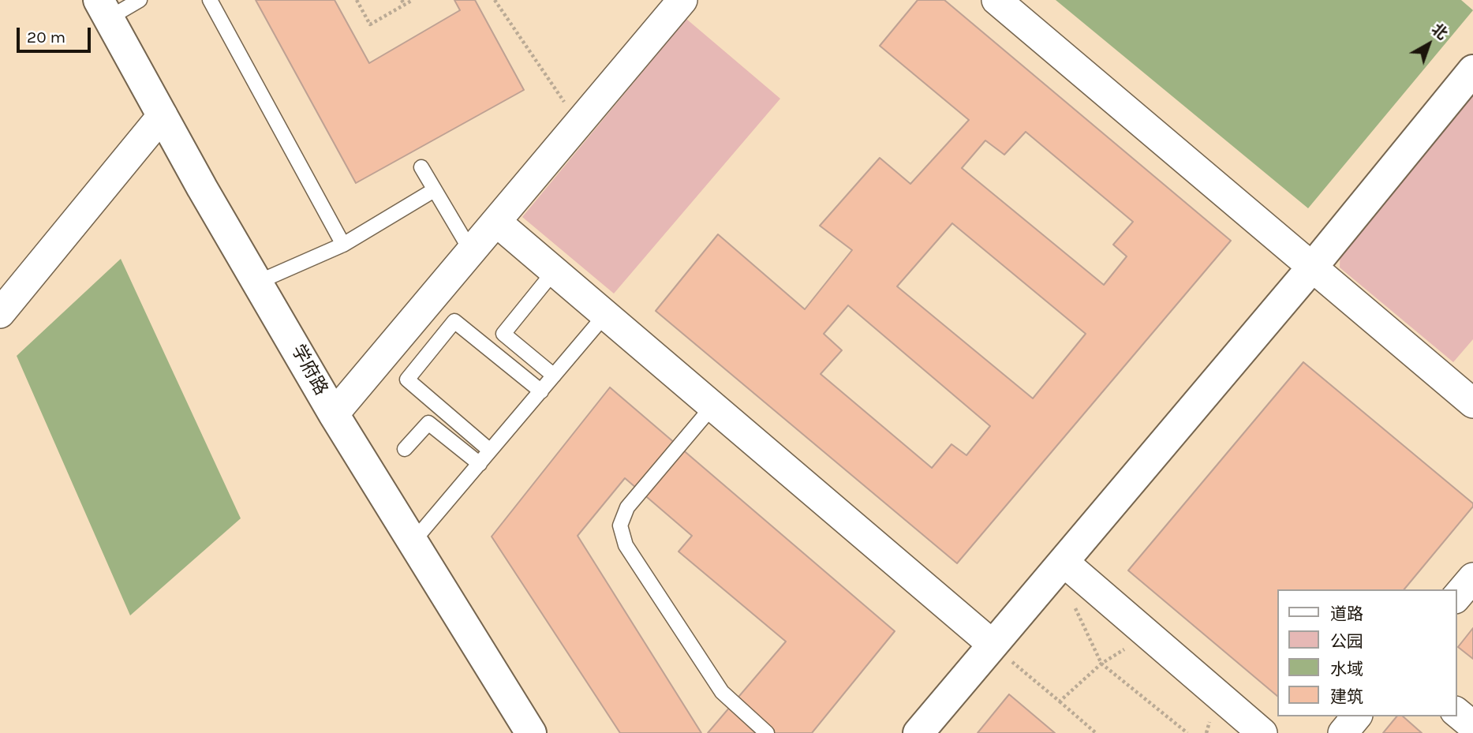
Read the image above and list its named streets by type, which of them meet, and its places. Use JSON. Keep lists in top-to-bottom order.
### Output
{
  "streets": {
    "street": ["学府路"]
  },
  "legend": [
    "道路",
    "公园",
    "水域",
    "建筑"
  ],
  "scale_bar": "20 m",
  "north": "top right"
}
